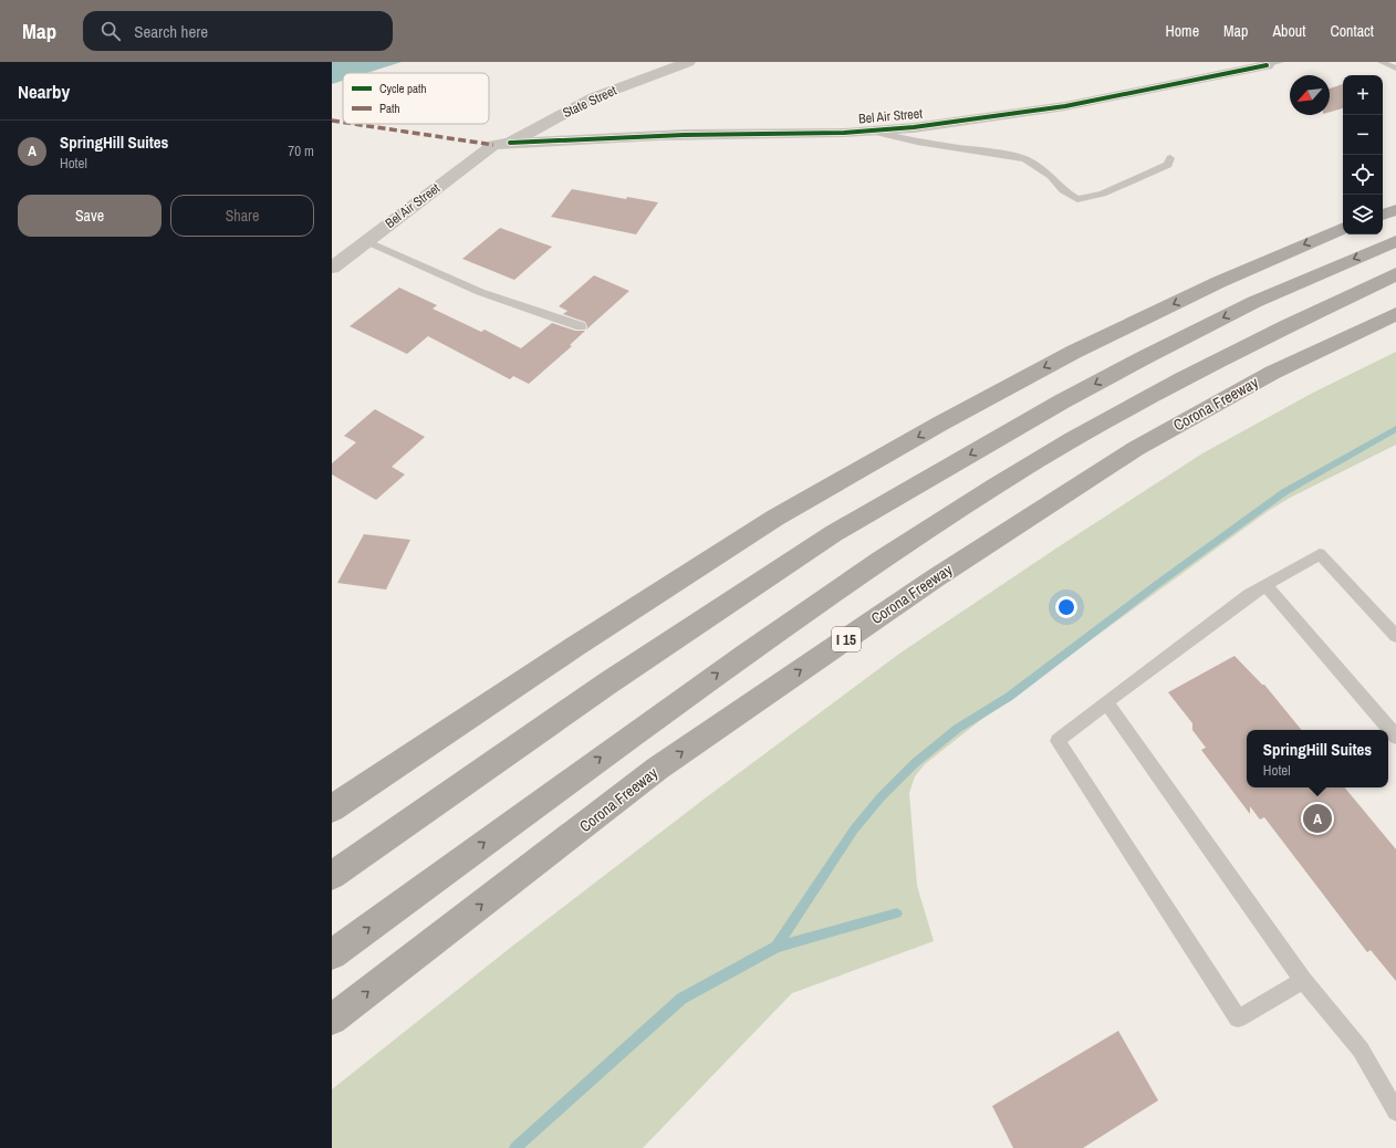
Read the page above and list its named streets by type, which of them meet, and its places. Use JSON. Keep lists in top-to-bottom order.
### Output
{
  "streets": {
    "highway": ["Corona Freeway", "I 15"],
    "street": ["State Street", "Bel Air Street"]
  },
  "crossings": [
    ["State Street", "Bel Air Street"]
  ],
  "legend": ["Cycle path", "Path"],
  "north": "bottom left",
  "page": {
    "header": "Map",
    "search": "Search here",
    "nav": [
      "Home",
      "Map",
      "About",
      "Contact"
    ],
    "heading": "Nearby",
    "map_buttons": ["+", "−"],
    "list": [
      {
        "mark": "A",
        "name": "SpringHill Suites",
        "note": "Hotel",
        "value": "70 m"
      }
    ],
    "buttons": ["Save", "Share"],
    "popup": ["SpringHill Suites", "Hotel"],
    "pins": "A"
  }
}
